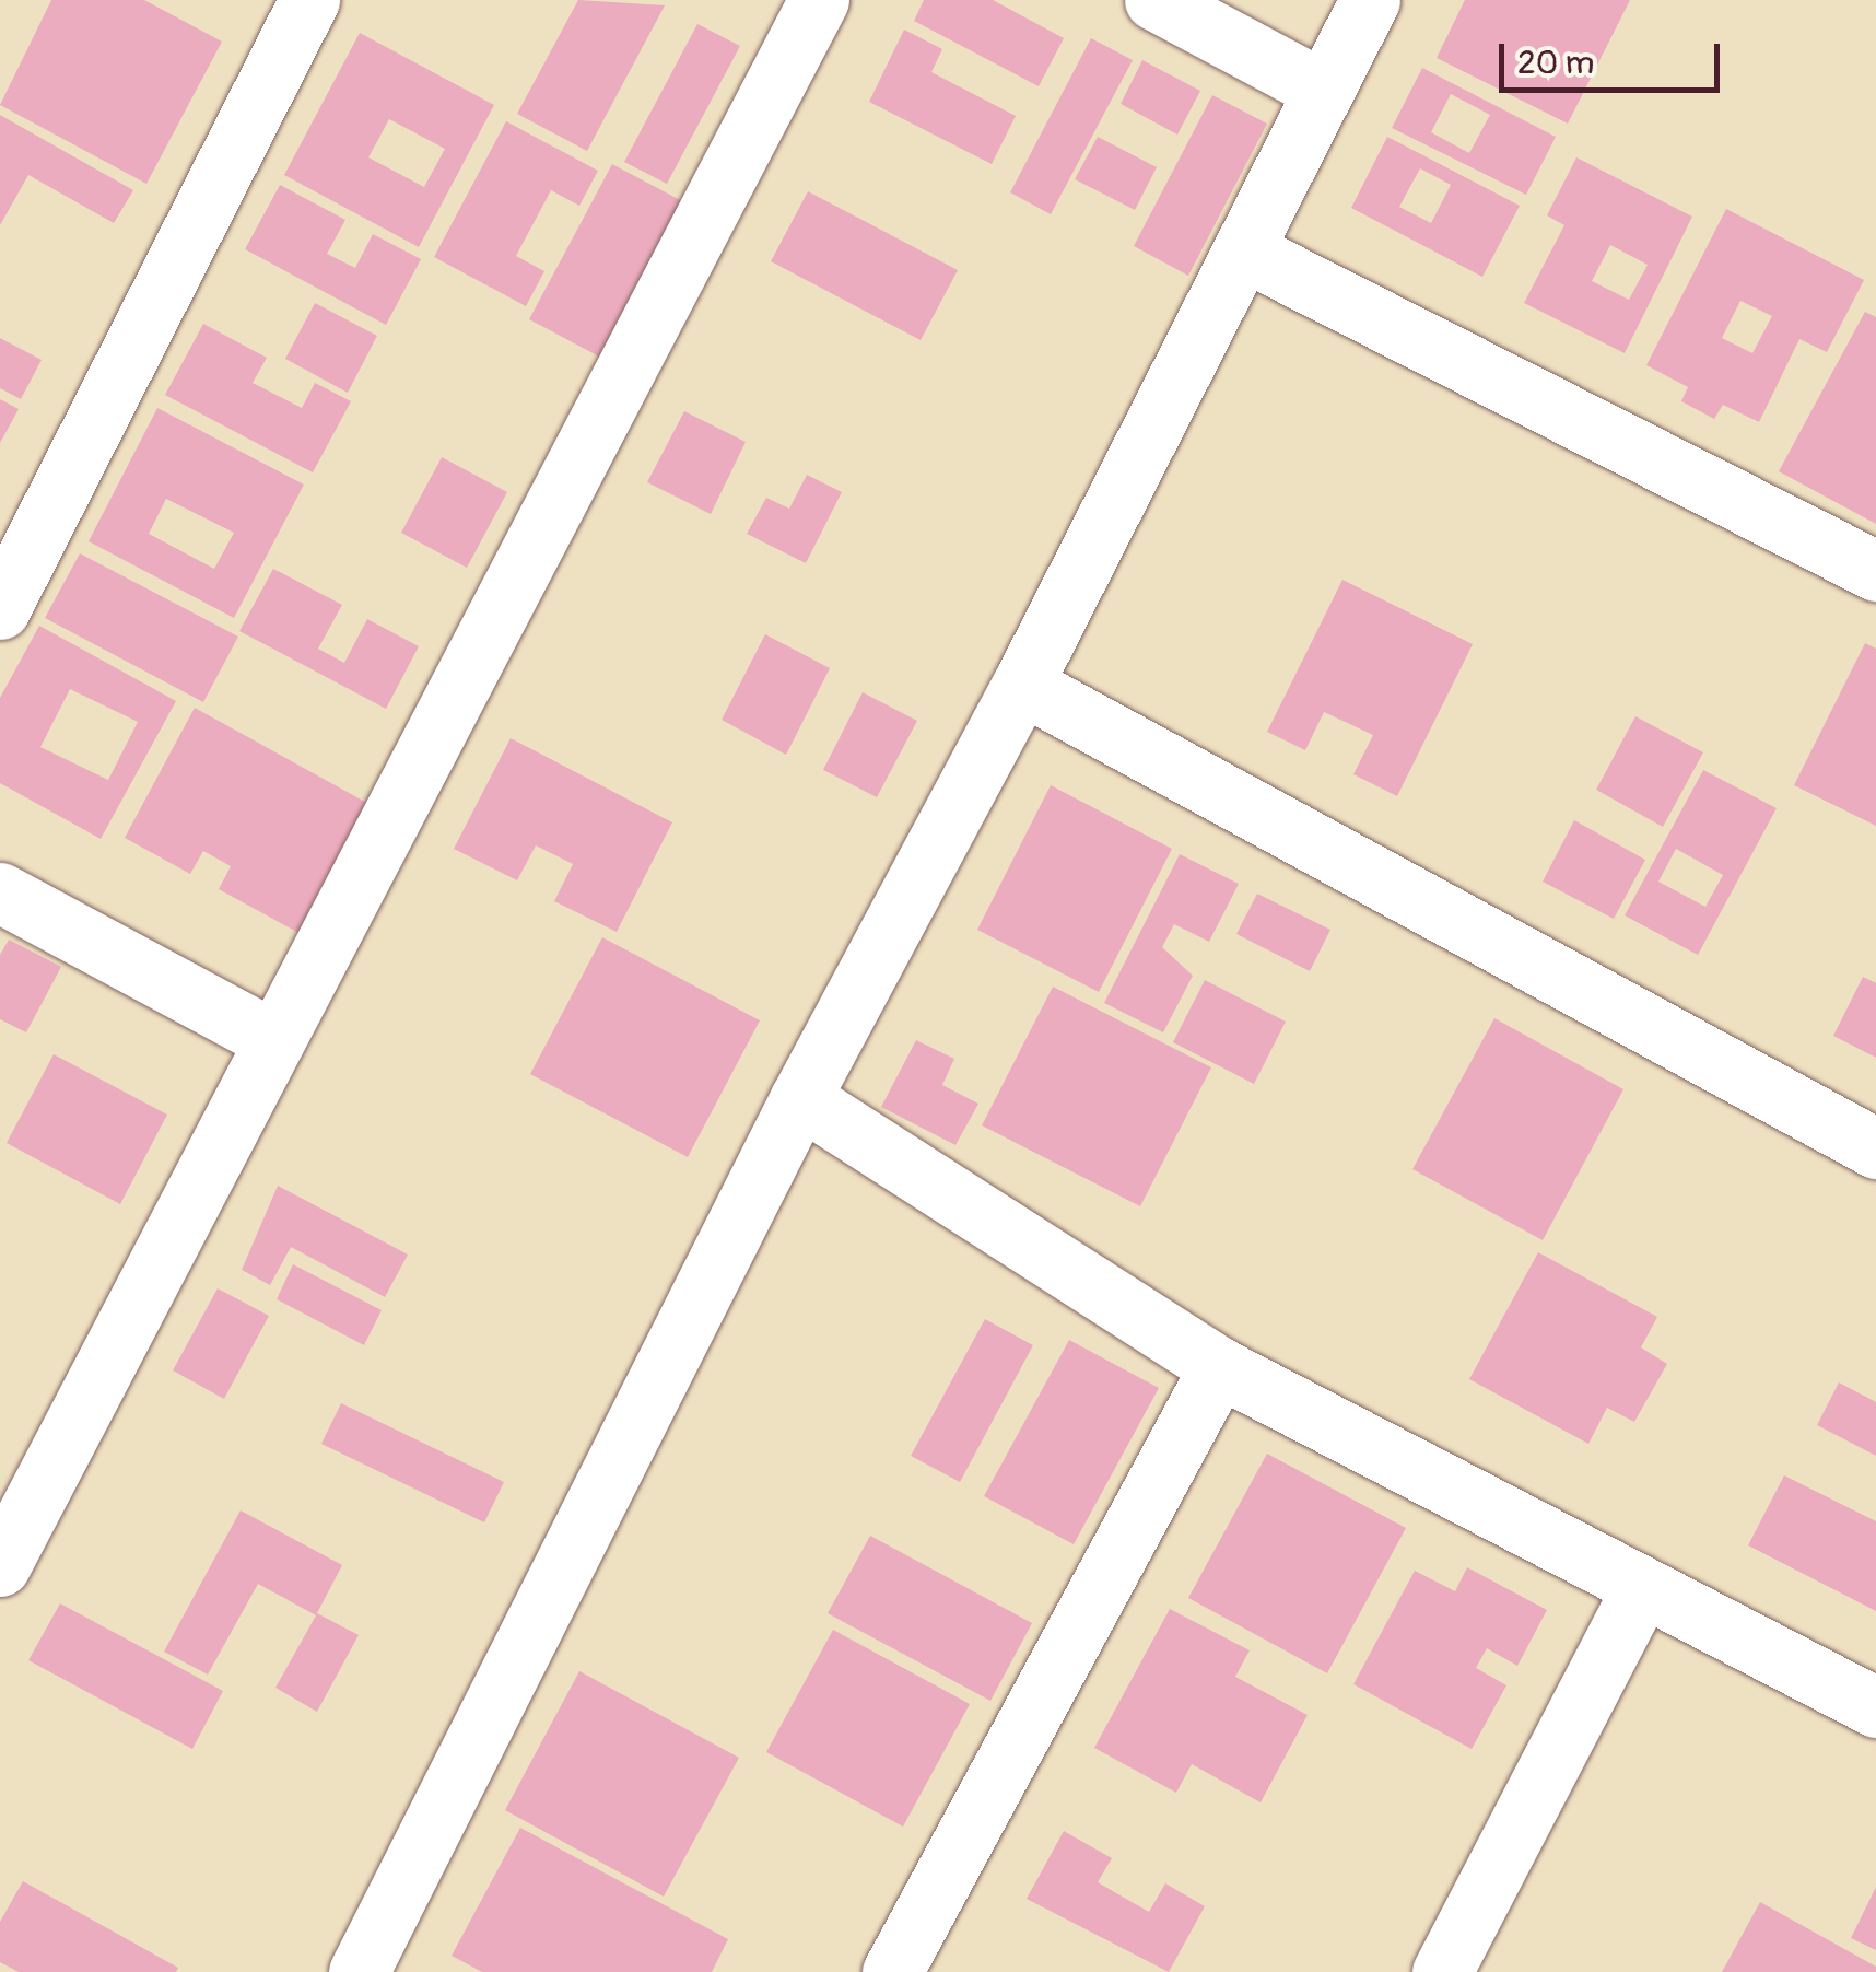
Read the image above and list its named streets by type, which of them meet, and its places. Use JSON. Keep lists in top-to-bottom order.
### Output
{
  "scale_bar": "20 m"
}
